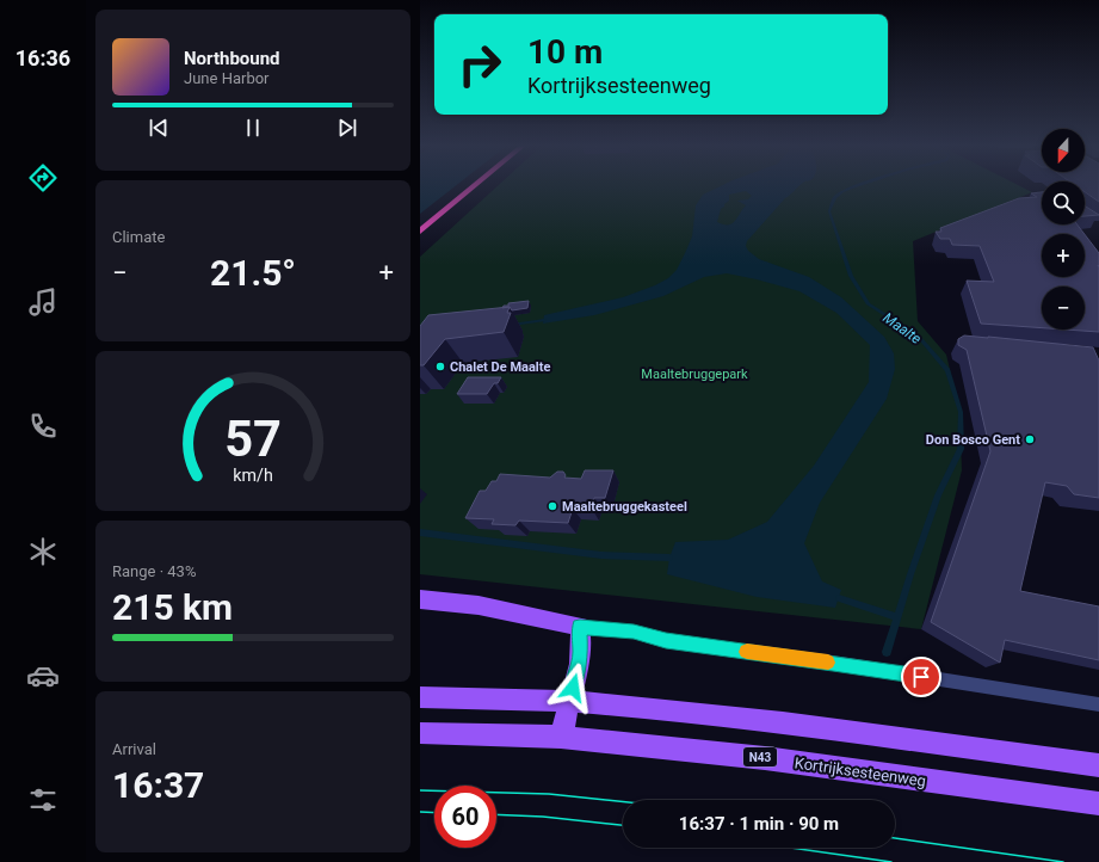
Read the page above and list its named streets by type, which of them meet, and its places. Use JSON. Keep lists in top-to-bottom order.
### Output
{
  "streets": {
    "main road": ["N43", "Kortrijksesteenweg"]
  },
  "water": ["Maalte"],
  "parks": ["Maaltebruggepark"],
  "places": ["Chalet De Maalte", "Don Bosco Gent", "Maaltebruggekasteel"],
  "north": "bottom",
  "page": {
    "tabs": "16:36",
    "turn": ["10 m", "Kortrijksesteenweg"],
    "song": ["Northbound", "June Harbor"],
    "map_buttons": ["+", "−"],
    "tile": [
      "Climate",
      ["Range · 43%", "215 km"],
      ["Arrival", "16:37"]
    ],
    "heat": ["−", "21.5°", "+"],
    "limit": "60",
    "trip": "16:37 · 1 min · 90 m",
    "gauge": ["57", "km/h"]
  }
}
